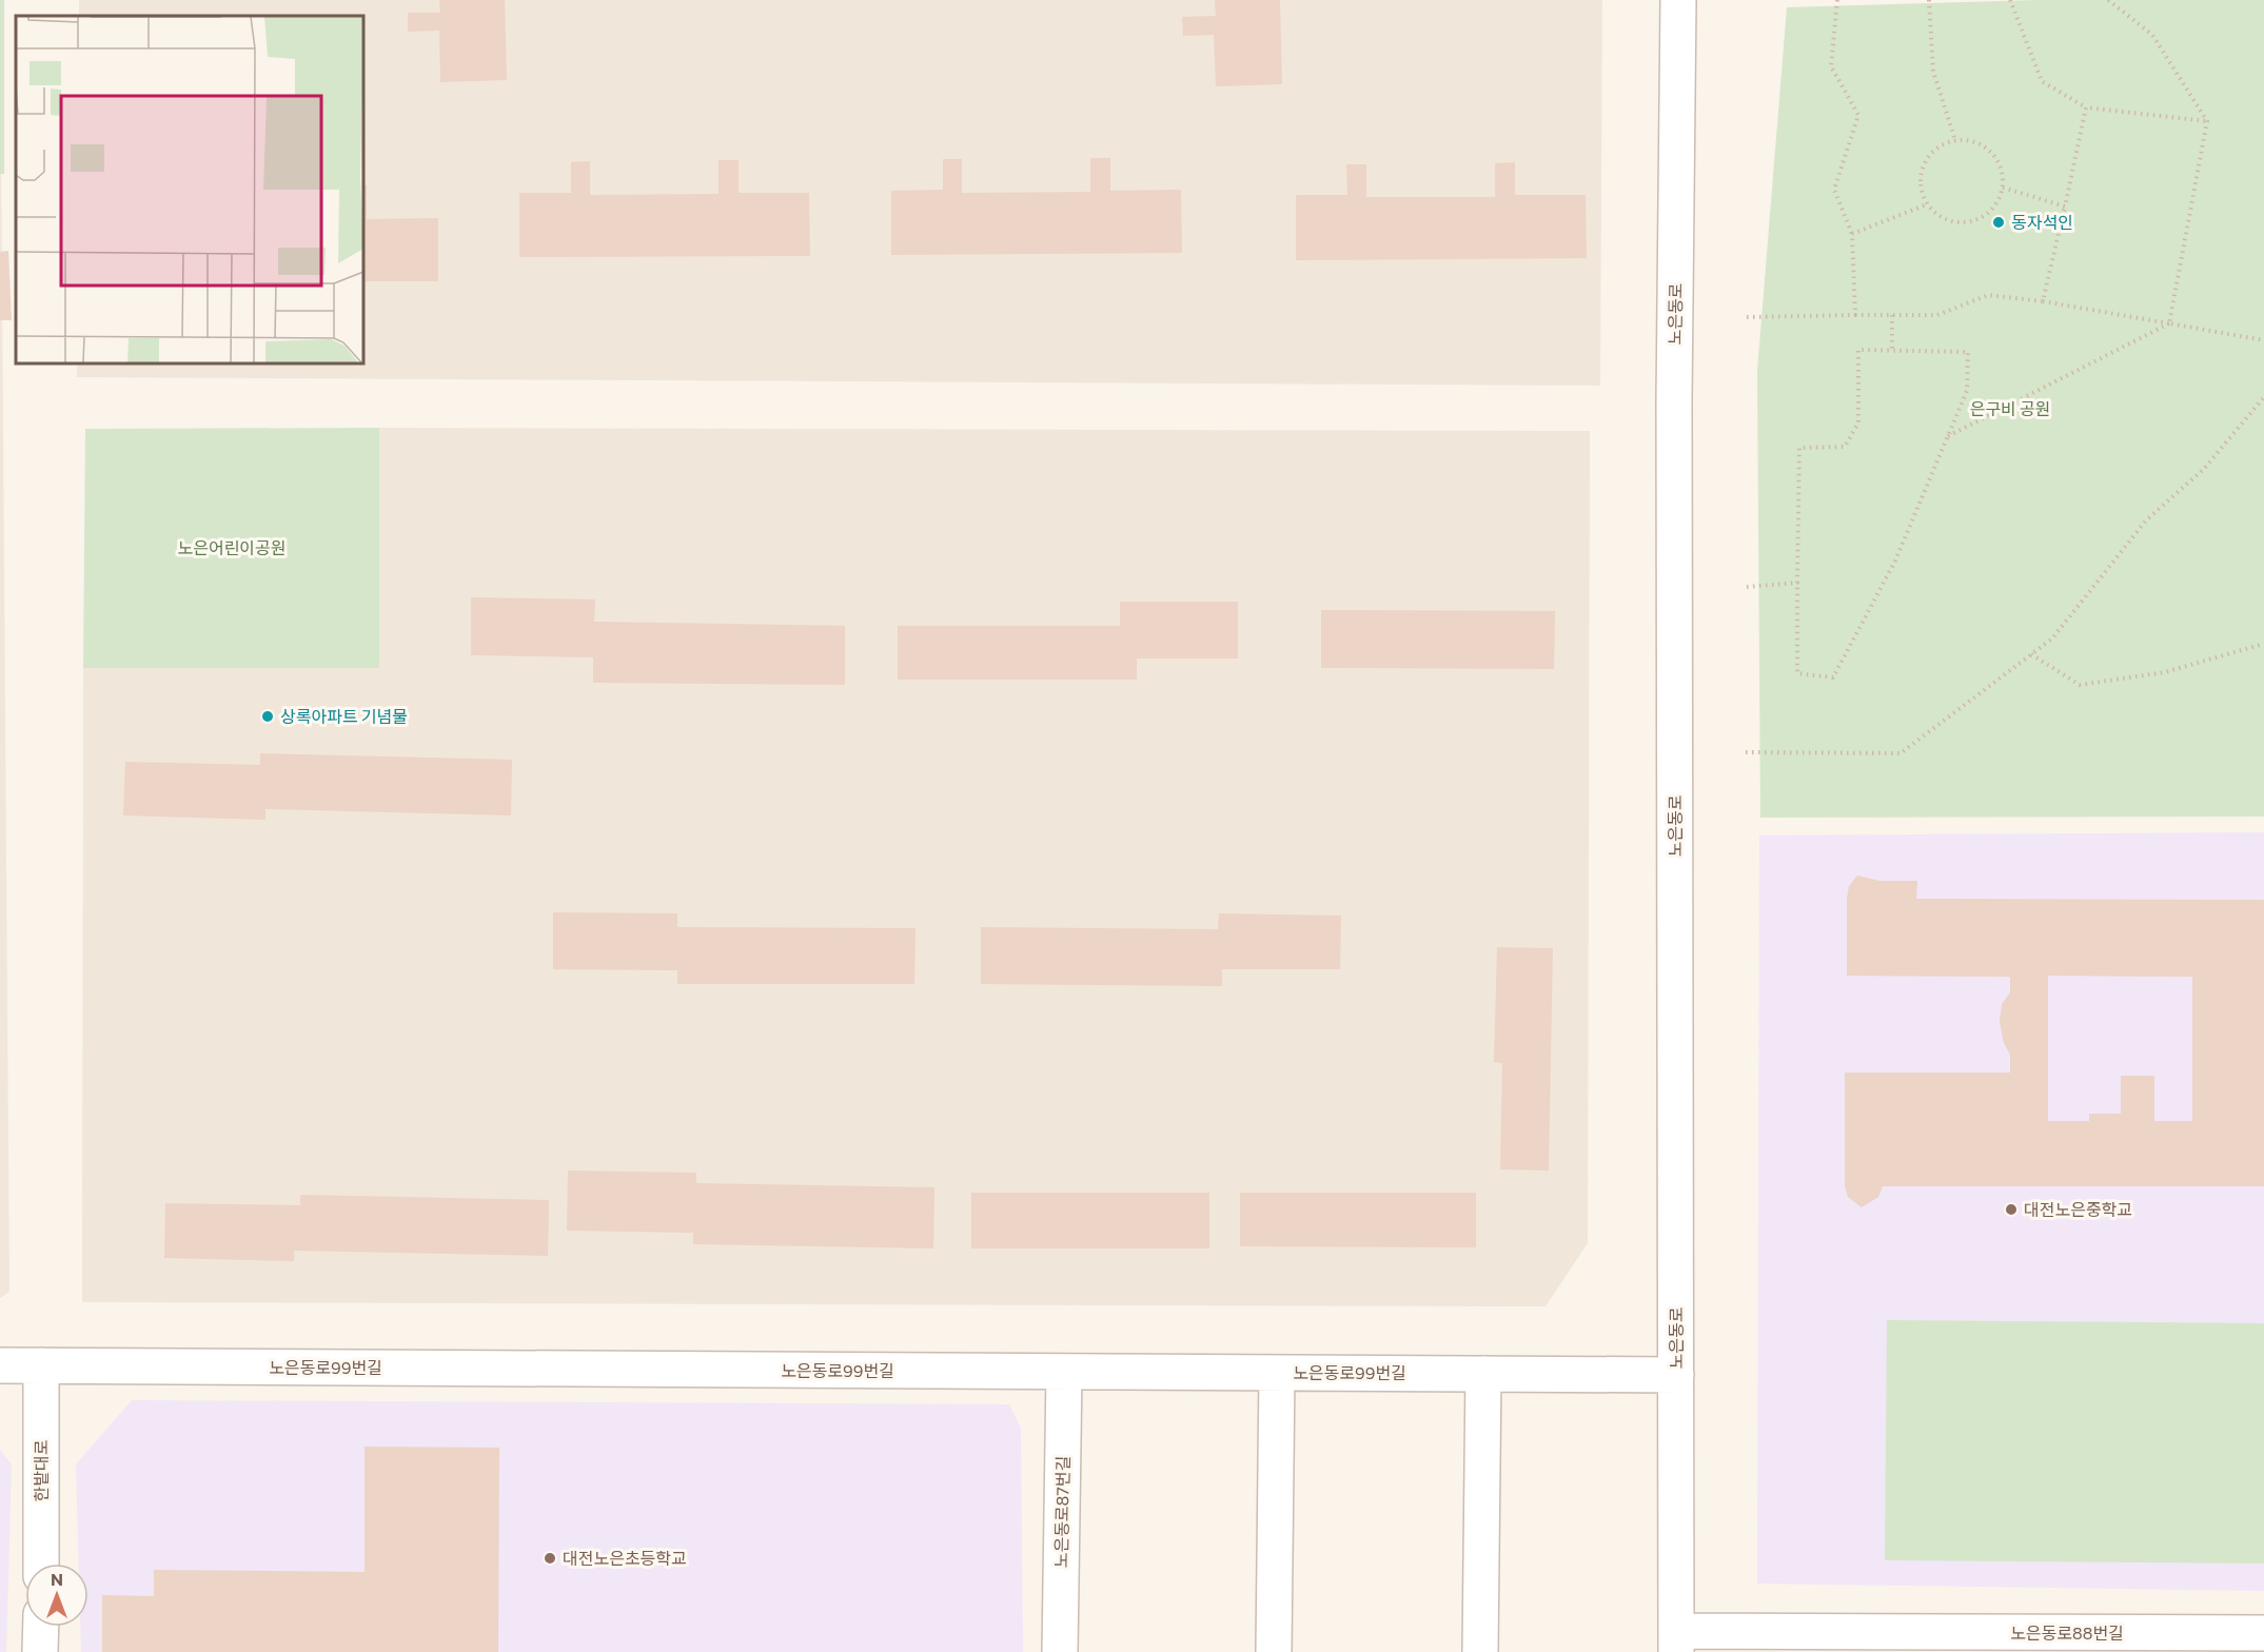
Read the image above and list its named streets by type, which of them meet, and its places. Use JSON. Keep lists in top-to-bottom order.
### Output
{
  "streets": {
    "street": [
      "노은동로",
      "노은동로99번길",
      "한밭대로",
      "노은동로87번길",
      "노은동로88번길"
    ]
  },
  "crossings": [
    ["노은동로", "노은동로99번길"],
    ["노은동로", "노은동로88번길"],
    ["노은동로99번길", "한밭대로"],
    ["노은동로99번길", "노은동로87번길"]
  ],
  "parks": ["은구비 공원", "노은어린이공원"],
  "places": [
    "동자석인",
    "상록아파트 기념물",
    "대전노은중학교",
    "대전노은초등학교"
  ],
  "north": "top"
}
